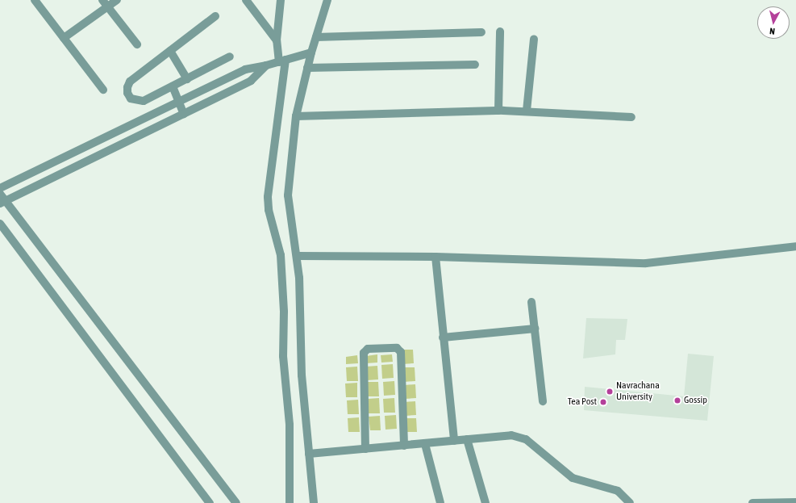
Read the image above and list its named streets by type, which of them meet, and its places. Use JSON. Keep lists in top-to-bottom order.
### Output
{
  "places": ["Navrachana University", "Gossip", "Tea Post"],
  "north": "bottom"
}
